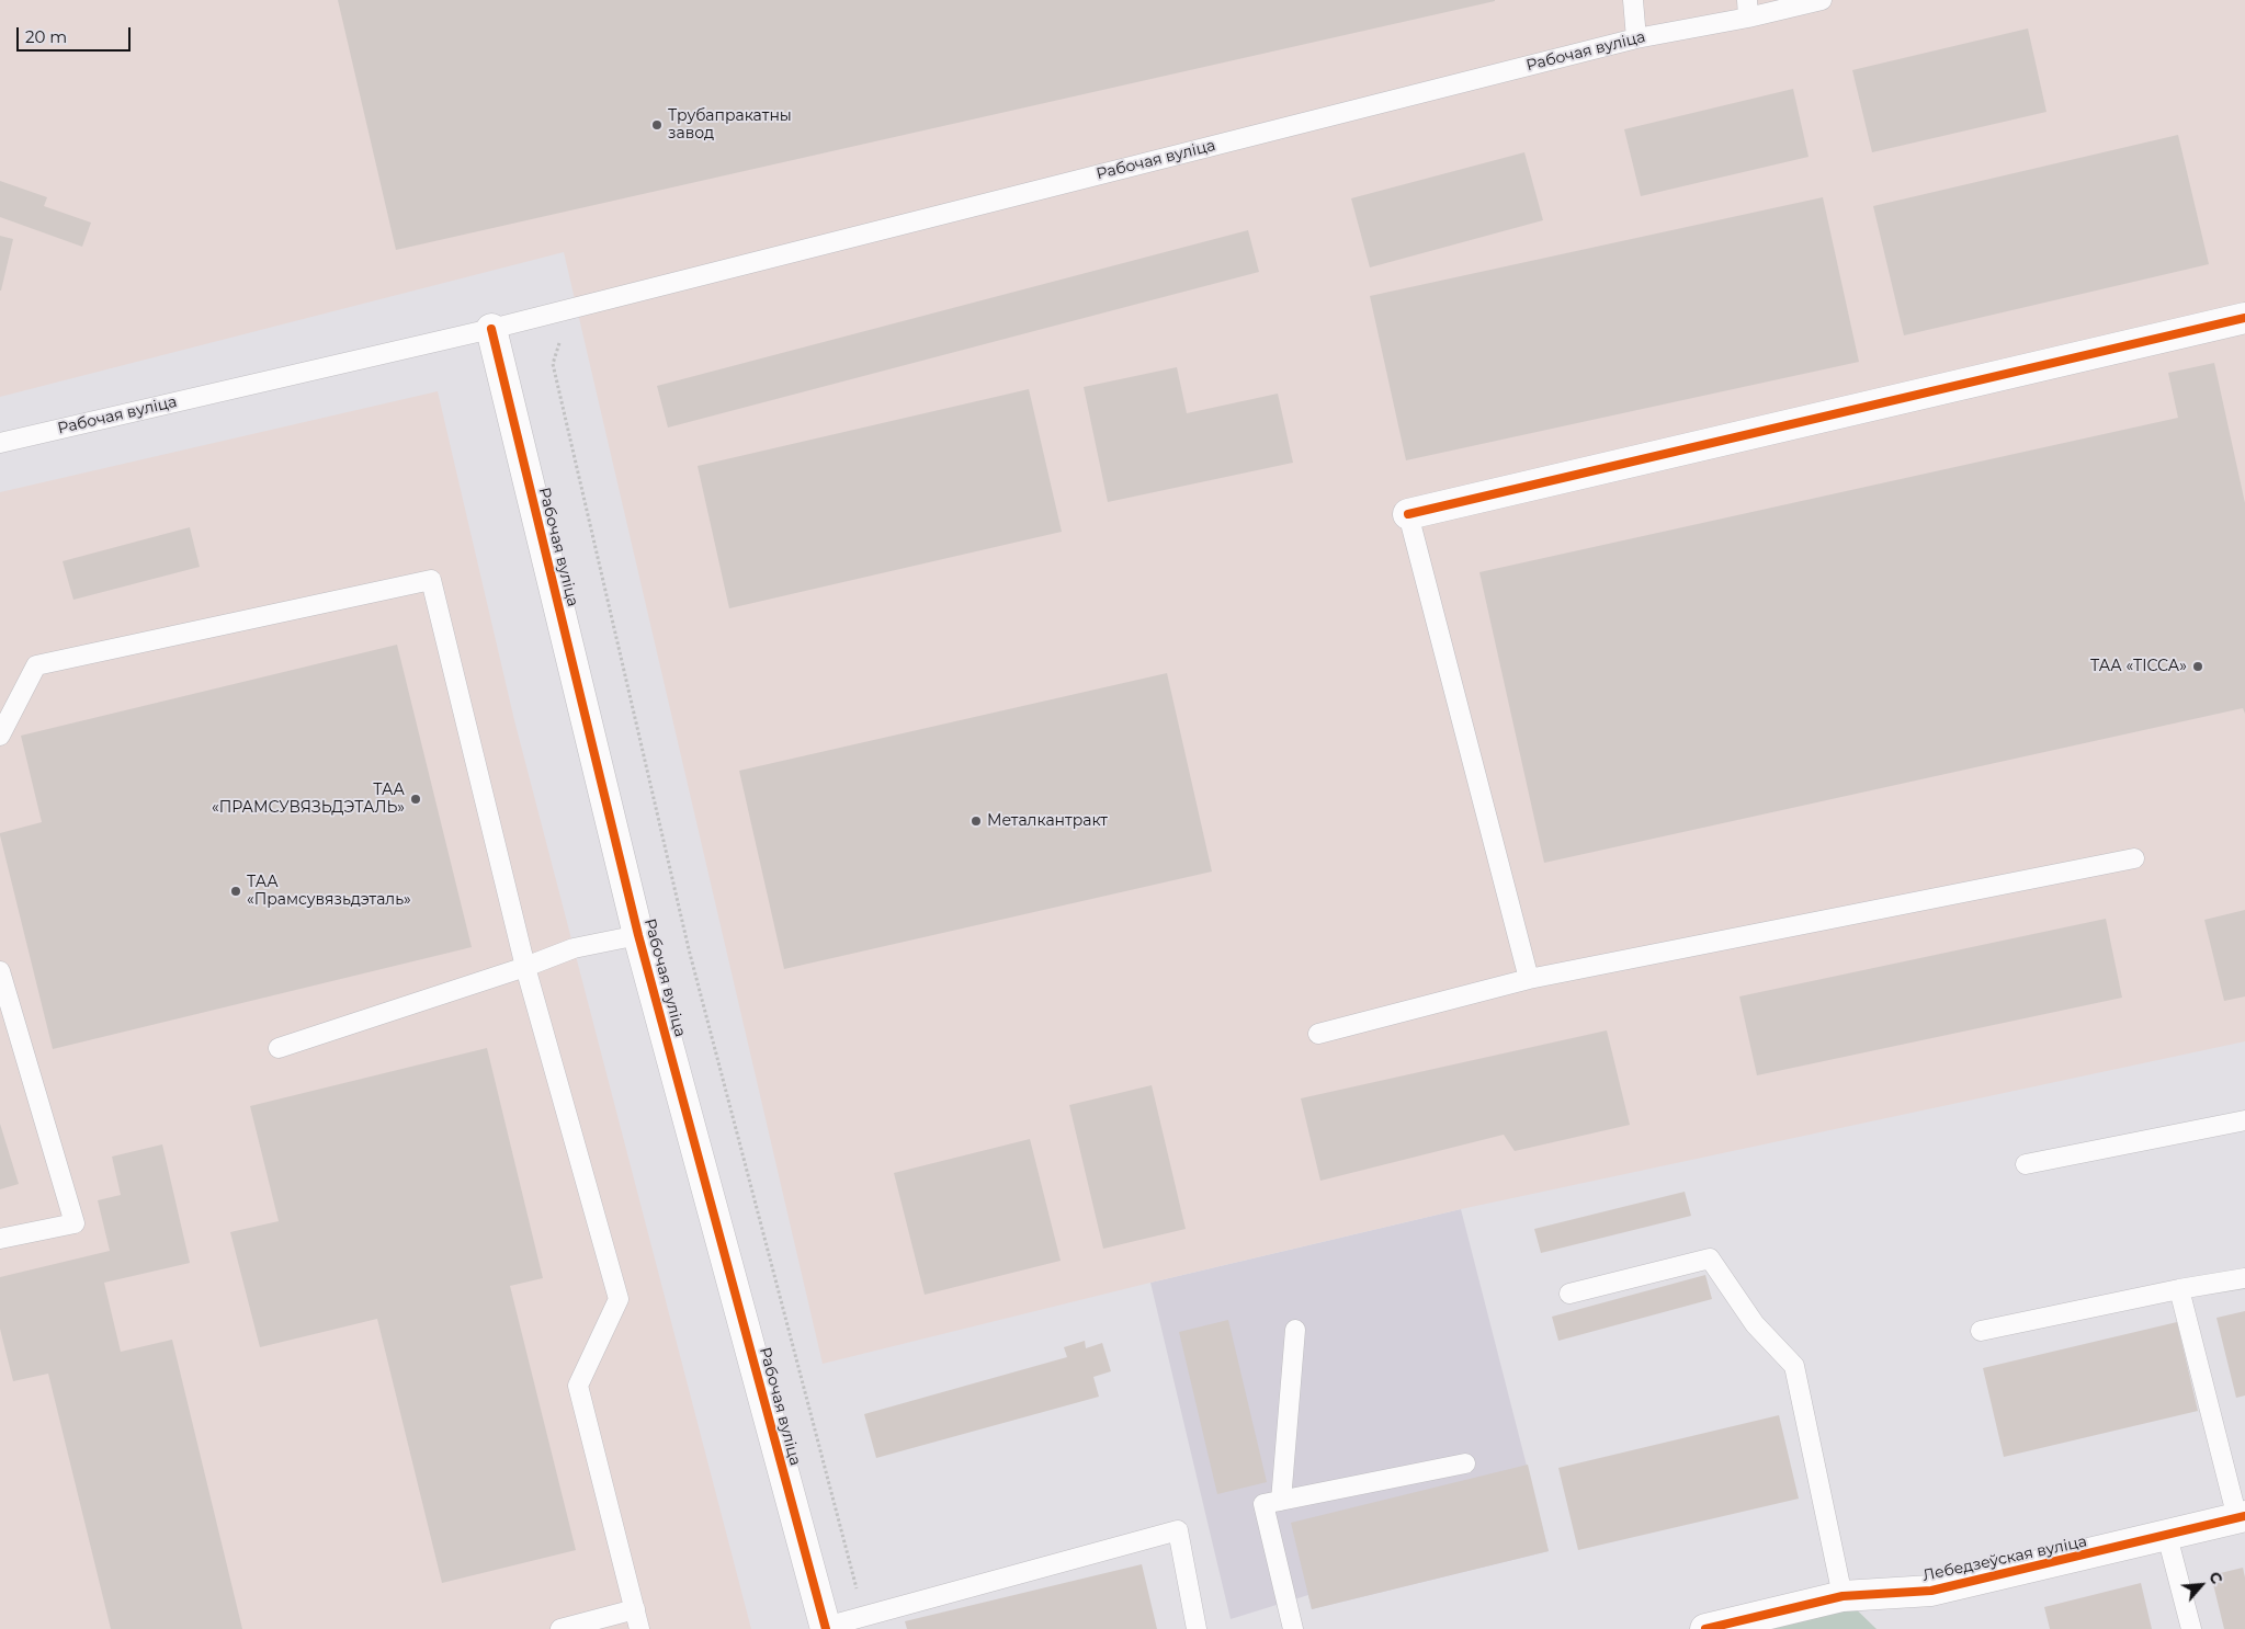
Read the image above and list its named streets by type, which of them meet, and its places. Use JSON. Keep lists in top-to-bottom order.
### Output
{
  "streets": {
    "street": ["Рабочая вуліца", "Лебедзеўская вуліца"]
  },
  "places": [
    "Трубапракатны завод",
    "ТАА «ТIССА»",
    "ТАА «ПРАМСУВЯЗЬДЭТАЛЬ»",
    "Металкантракт",
    "ТАА «Прамсувязьдэталь»"
  ],
  "scale_bar": "20 m",
  "north": "top right"
}
